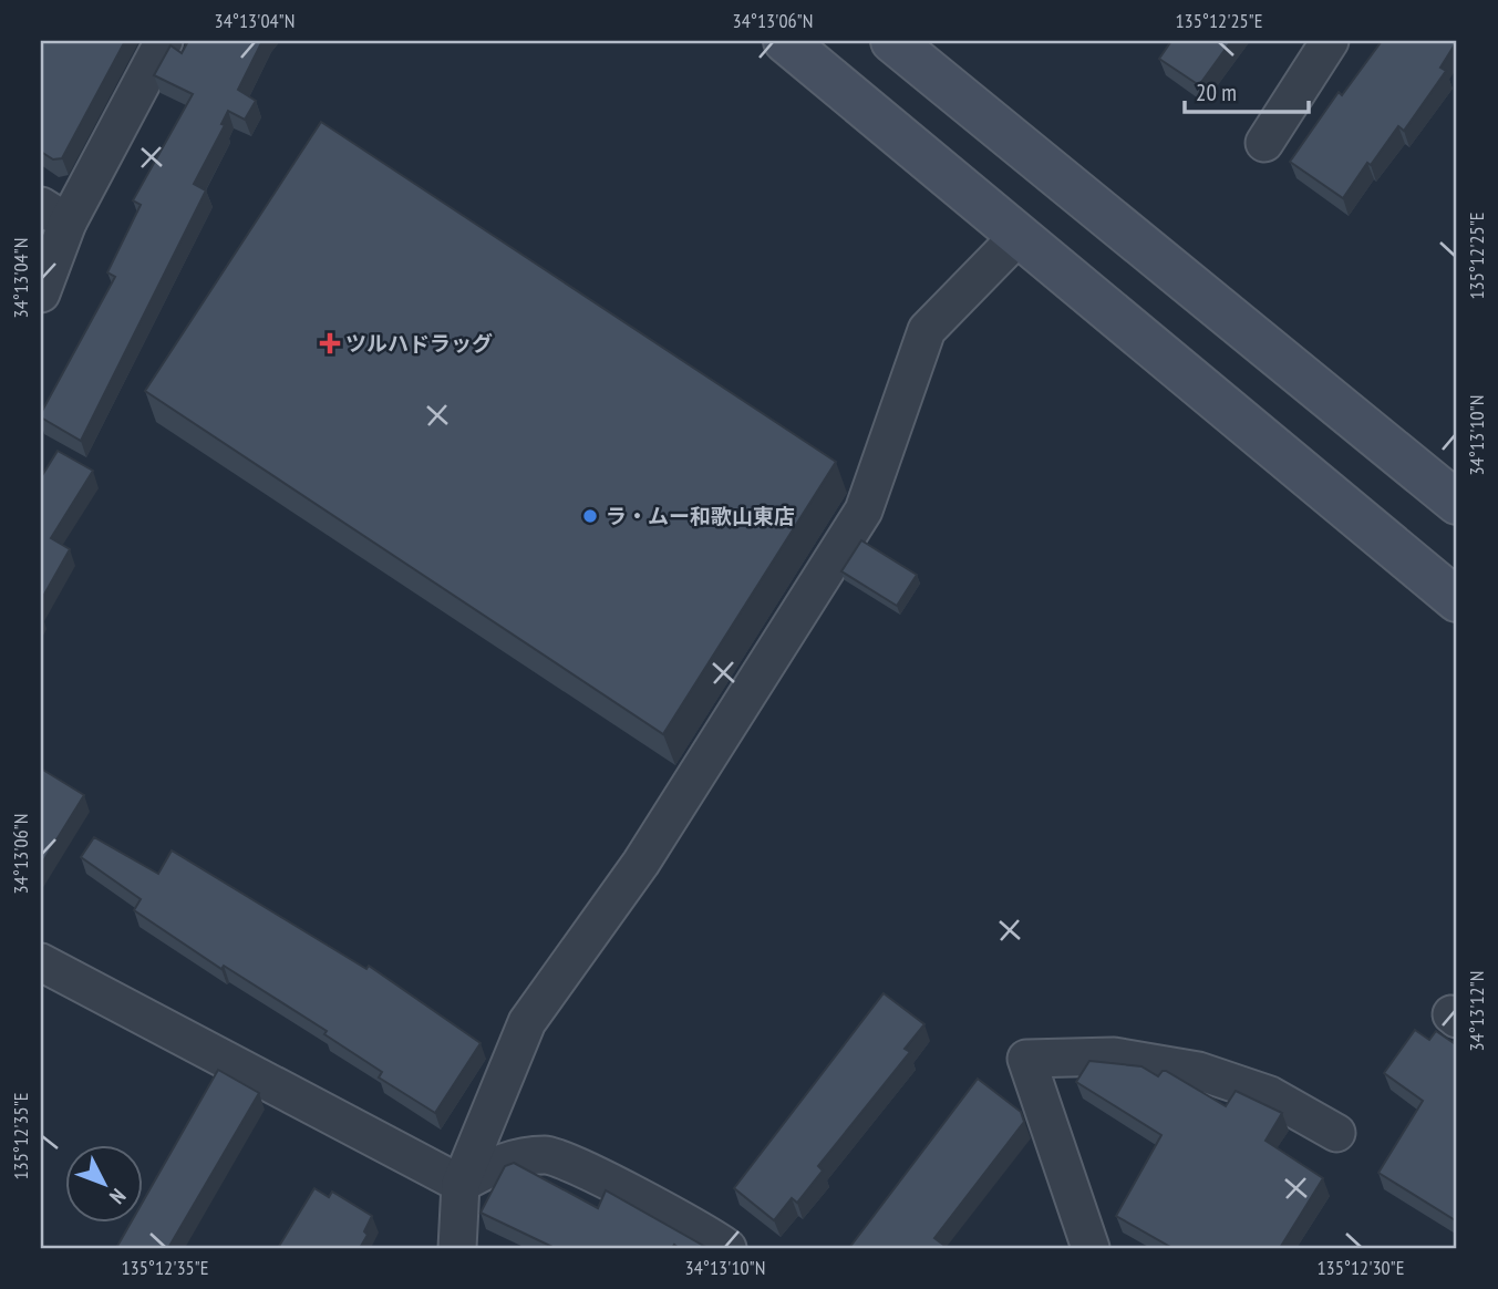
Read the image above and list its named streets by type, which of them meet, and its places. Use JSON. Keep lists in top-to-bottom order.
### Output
{
  "places": {
    "health": ["ツルハドラッグ"],
    "other": ["ラ・ムー和歌山東店"]
  },
  "scale_bar": "20 m",
  "north": "bottom right",
  "coordinates": [
    "34°13'04\"N",
    "34°13'06\"N",
    "135°12'25\"E",
    "34°13'10\"N",
    "34°13'12\"N",
    "135°12'35\"E",
    "135°12'30\"E"
  ]
}
